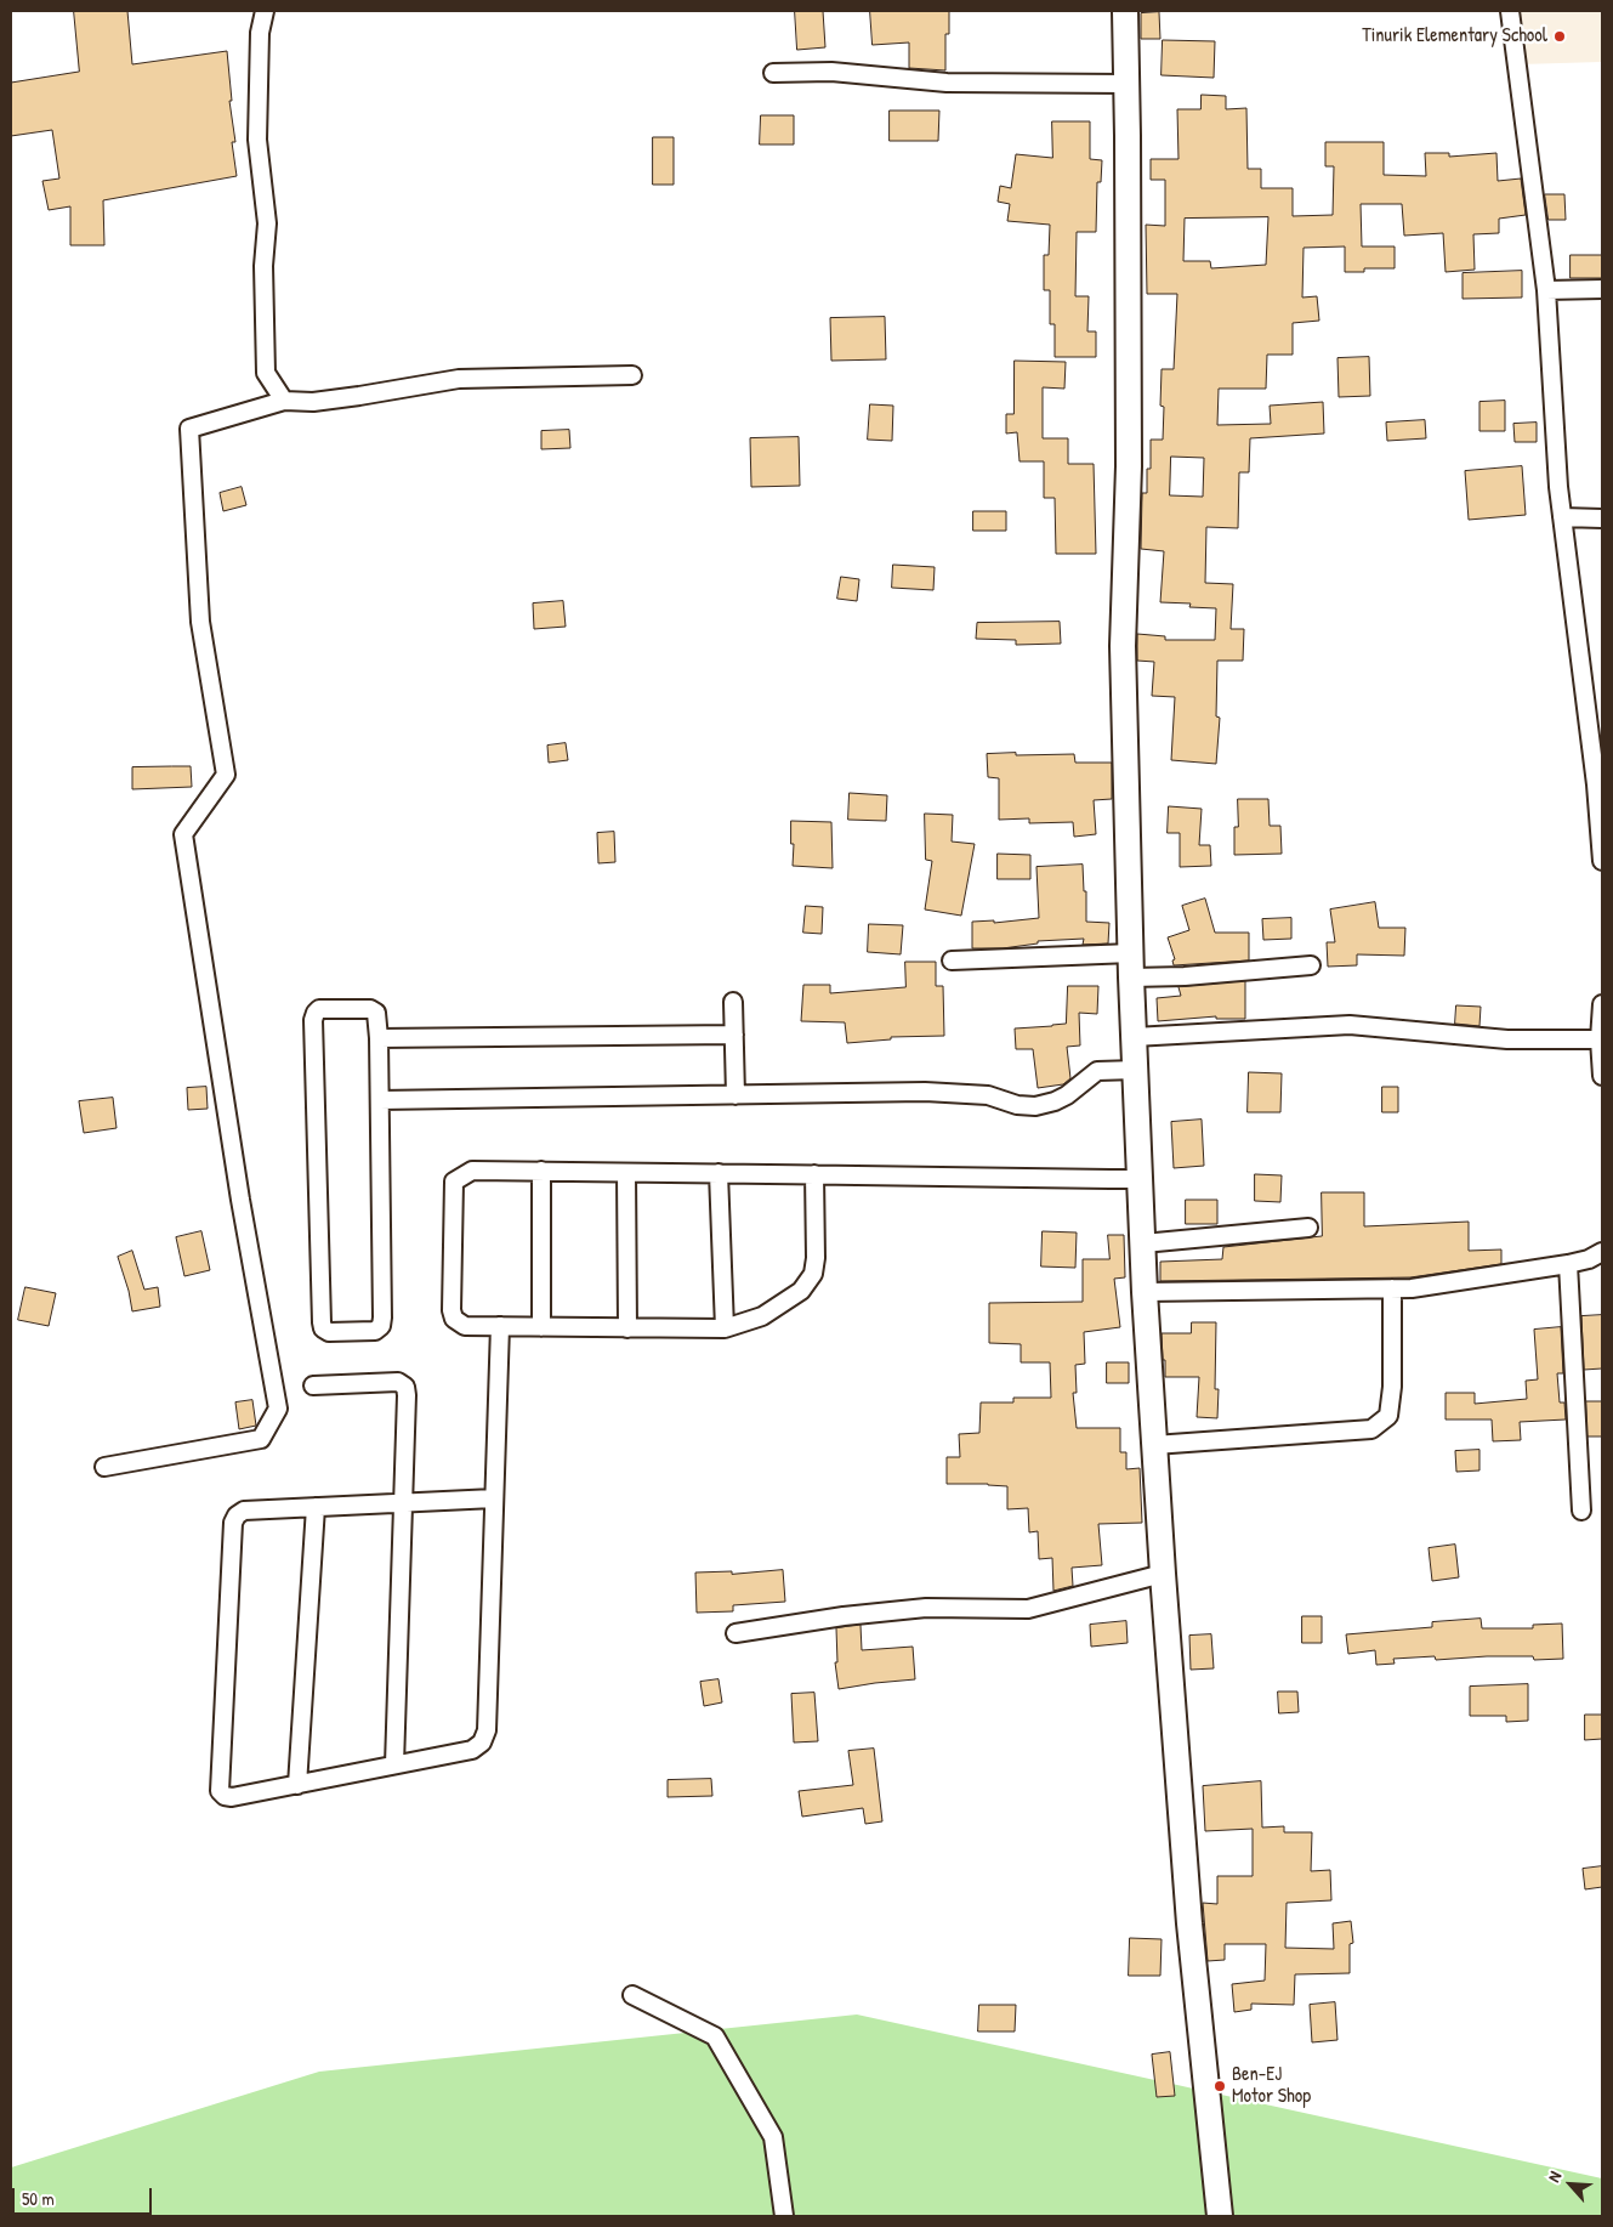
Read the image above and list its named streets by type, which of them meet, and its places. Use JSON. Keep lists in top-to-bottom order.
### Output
{
  "places": ["Tinurik Elementary School", "Ben-EJ Motor Shop"],
  "scale_bar": "50 m",
  "north": "top left"
}
